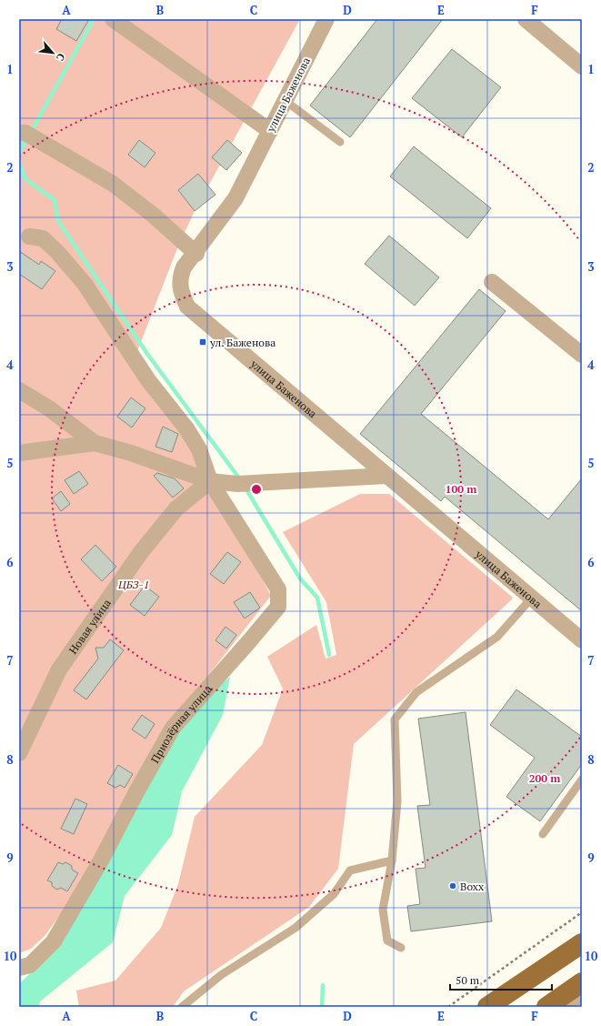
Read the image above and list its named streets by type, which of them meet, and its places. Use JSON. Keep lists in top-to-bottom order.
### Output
{
  "streets": {
    "street": ["улица Баженова", "Новая улица", "Приозёрная улица"]
  },
  "crossings": [
    ["Новая улица", "Приозёрная улица"]
  ],
  "parks": ["ЦБЗ-1"],
  "places": {
    "transit": ["ул. Баженова"],
    "other": ["Boxx"]
  },
  "scale_bar": "50 m",
  "north": "bottom right",
  "grid": {
    "columns": [
      "A",
      "B",
      "C",
      "D",
      "E",
      "F"
    ],
    "rows": [
      "1",
      "2",
      "3",
      "4",
      "5",
      "6",
      "7",
      "8",
      "9",
      "10"
    ]
  },
  "rings": ["100 m", "200 m"]
}
